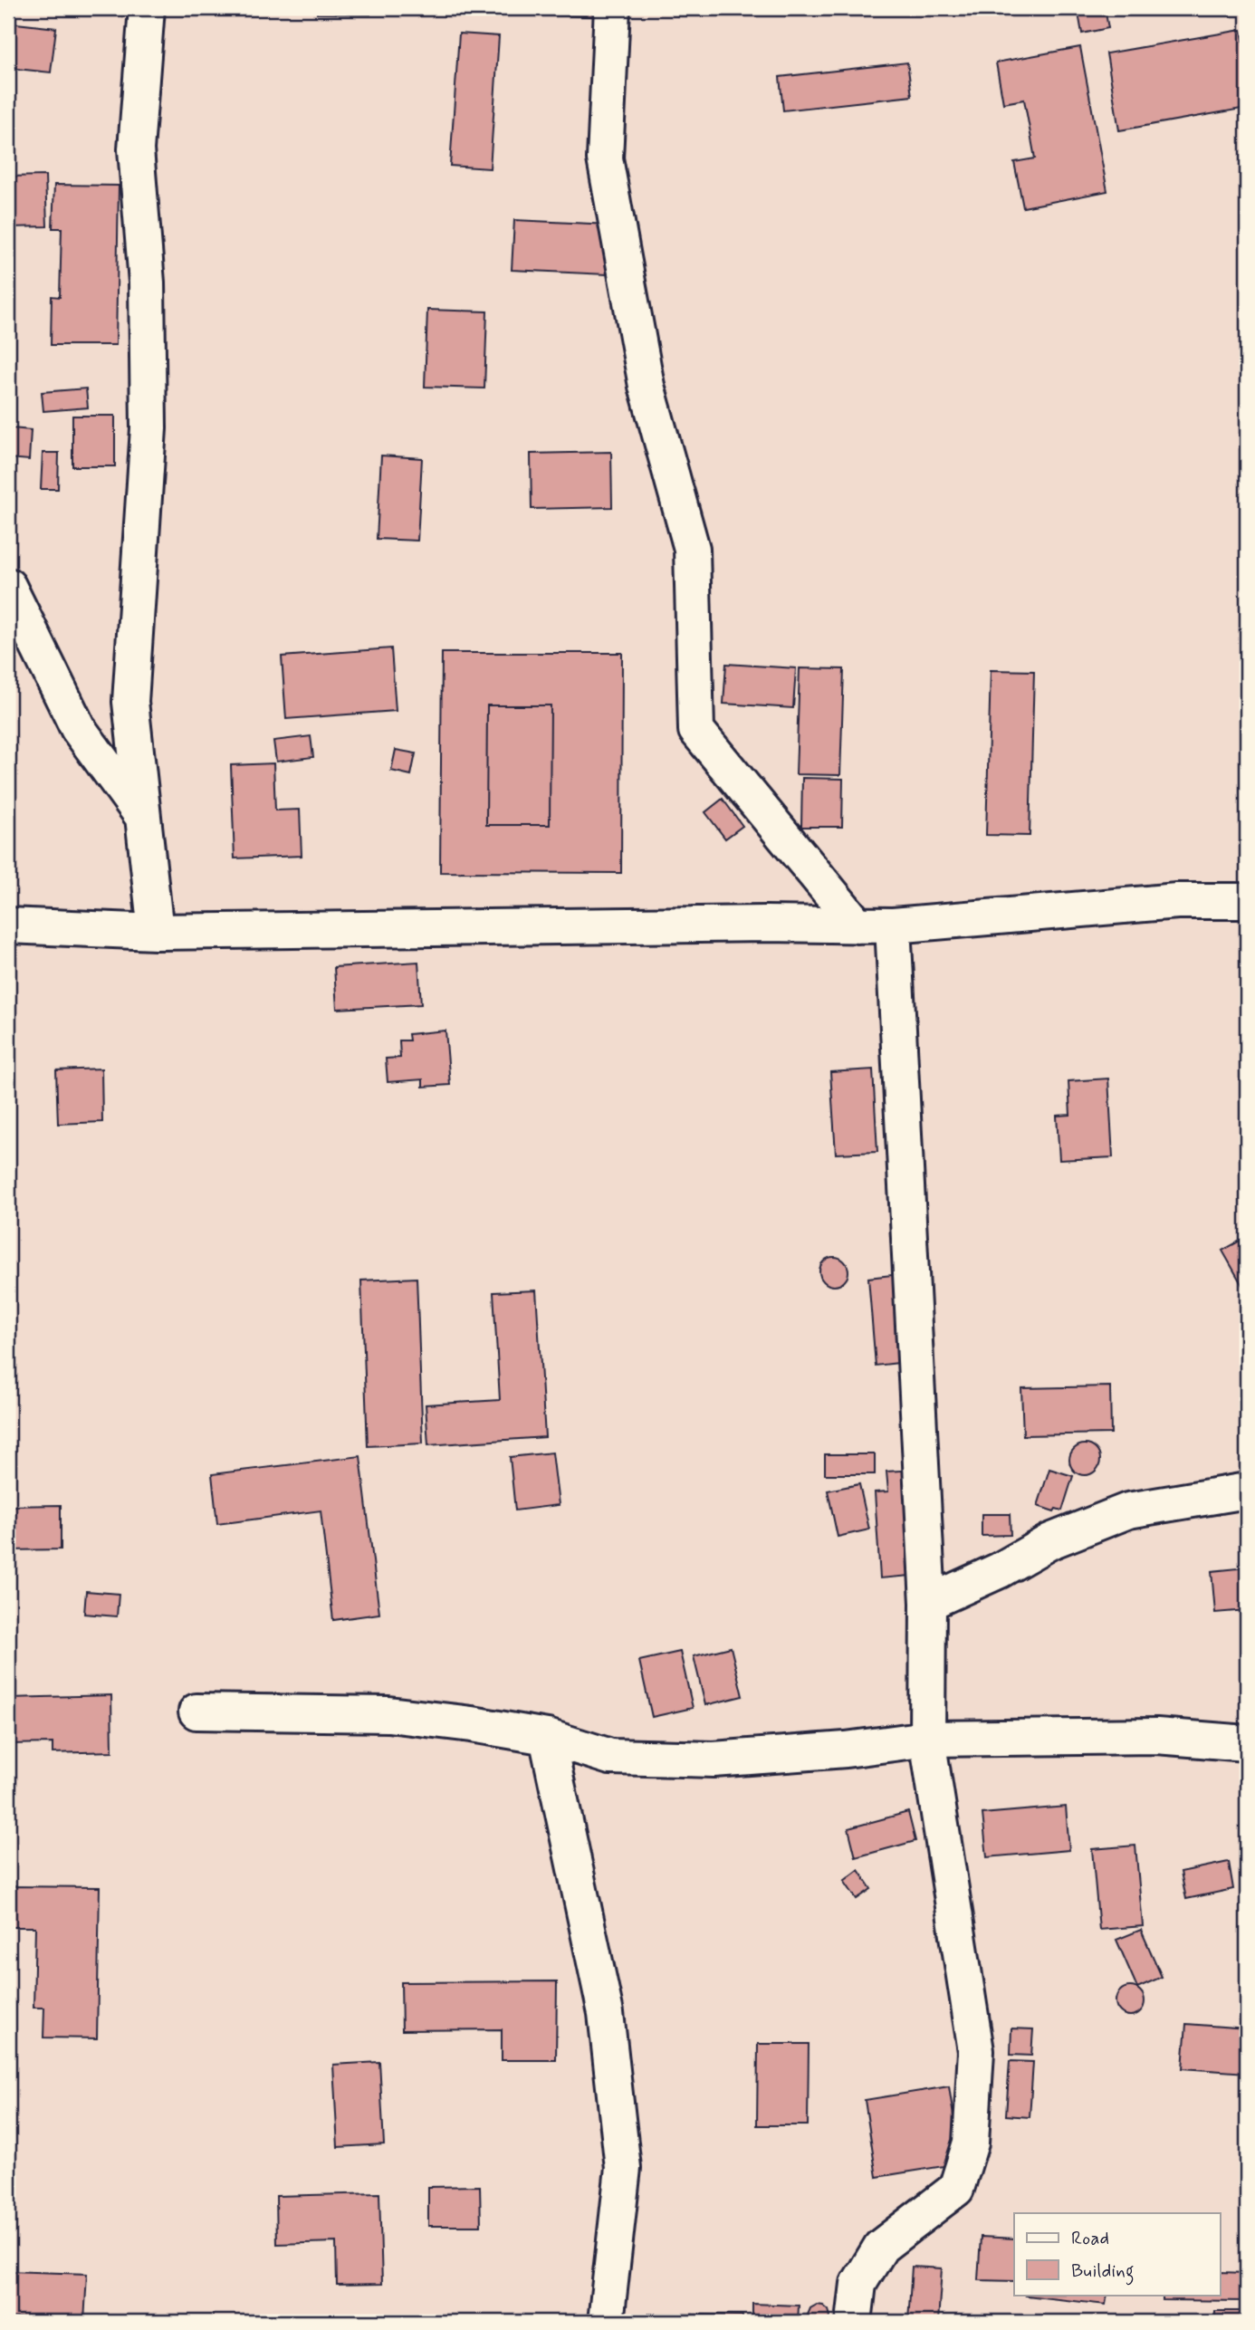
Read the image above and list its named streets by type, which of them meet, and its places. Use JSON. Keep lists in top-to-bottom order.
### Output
{
  "legend": ["Road", "Building"]
}
